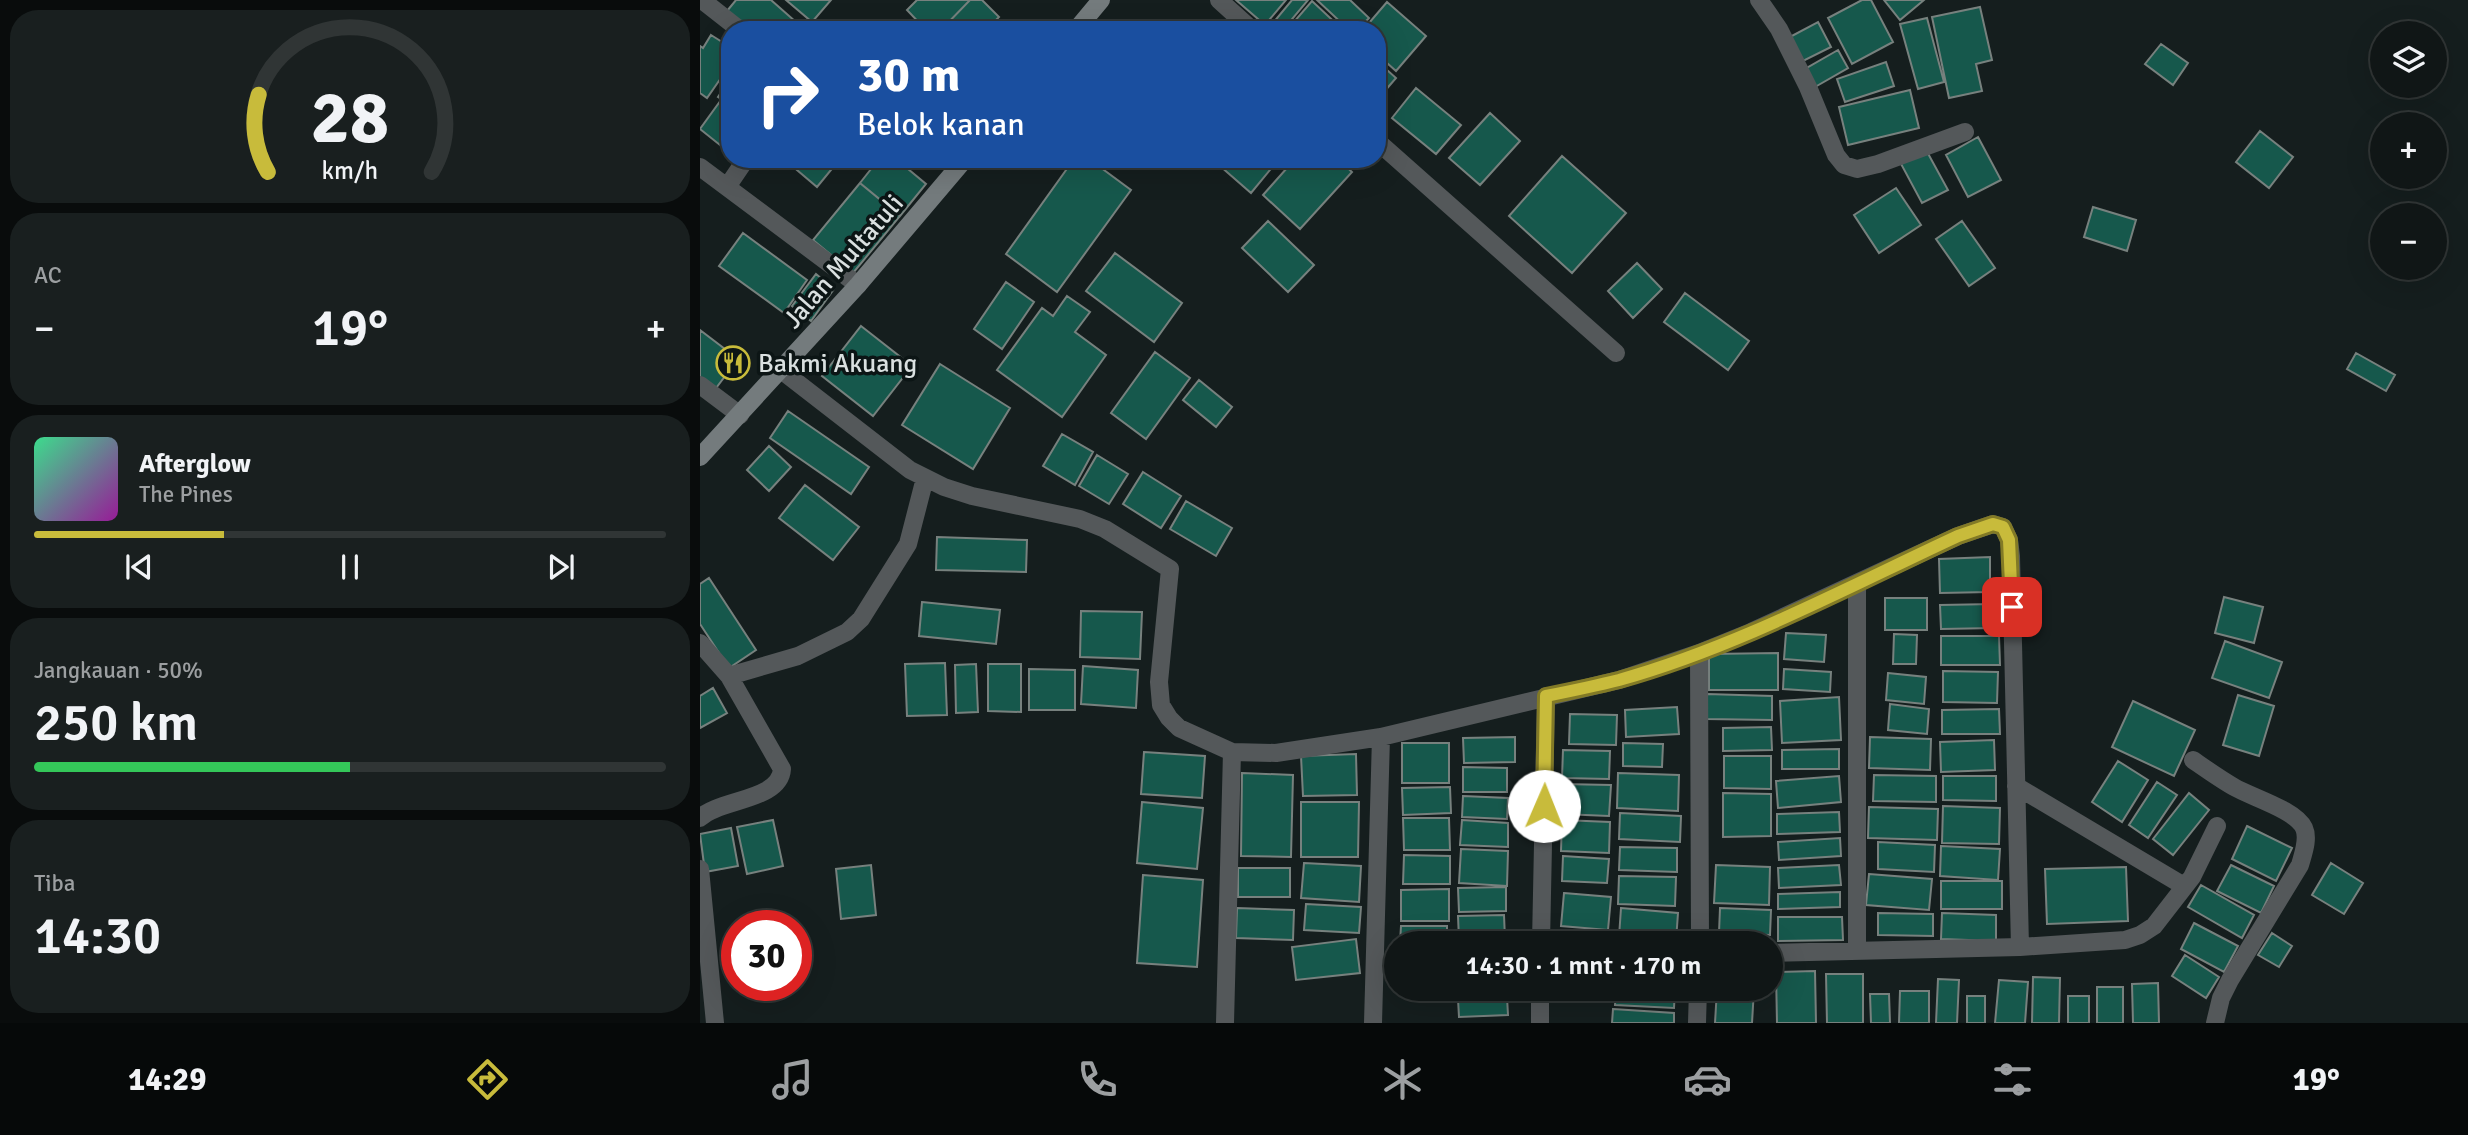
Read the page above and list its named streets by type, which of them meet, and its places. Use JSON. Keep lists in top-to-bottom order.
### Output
{
  "streets": {
    "main road": ["Jalan Multatuli"]
  },
  "places": {
    "restaurant": ["Bakmi Akuang"]
  },
  "page": {
    "map_buttons": ["+", "−"],
    "turn": ["30 m", "Belok kanan"],
    "tile": [
      "AC",
      ["Jangkauan · 50%", "250 km"],
      ["Tiba", "14:30"]
    ],
    "heat": ["−", "19°", "+"],
    "song": ["Afterglow", "The Pines"],
    "limit": "30",
    "trip": "14:30 · 1 mnt · 170 m",
    "tabs": ["14:29", "19°"],
    "gauge": ["28", "km/h"]
  }
}
